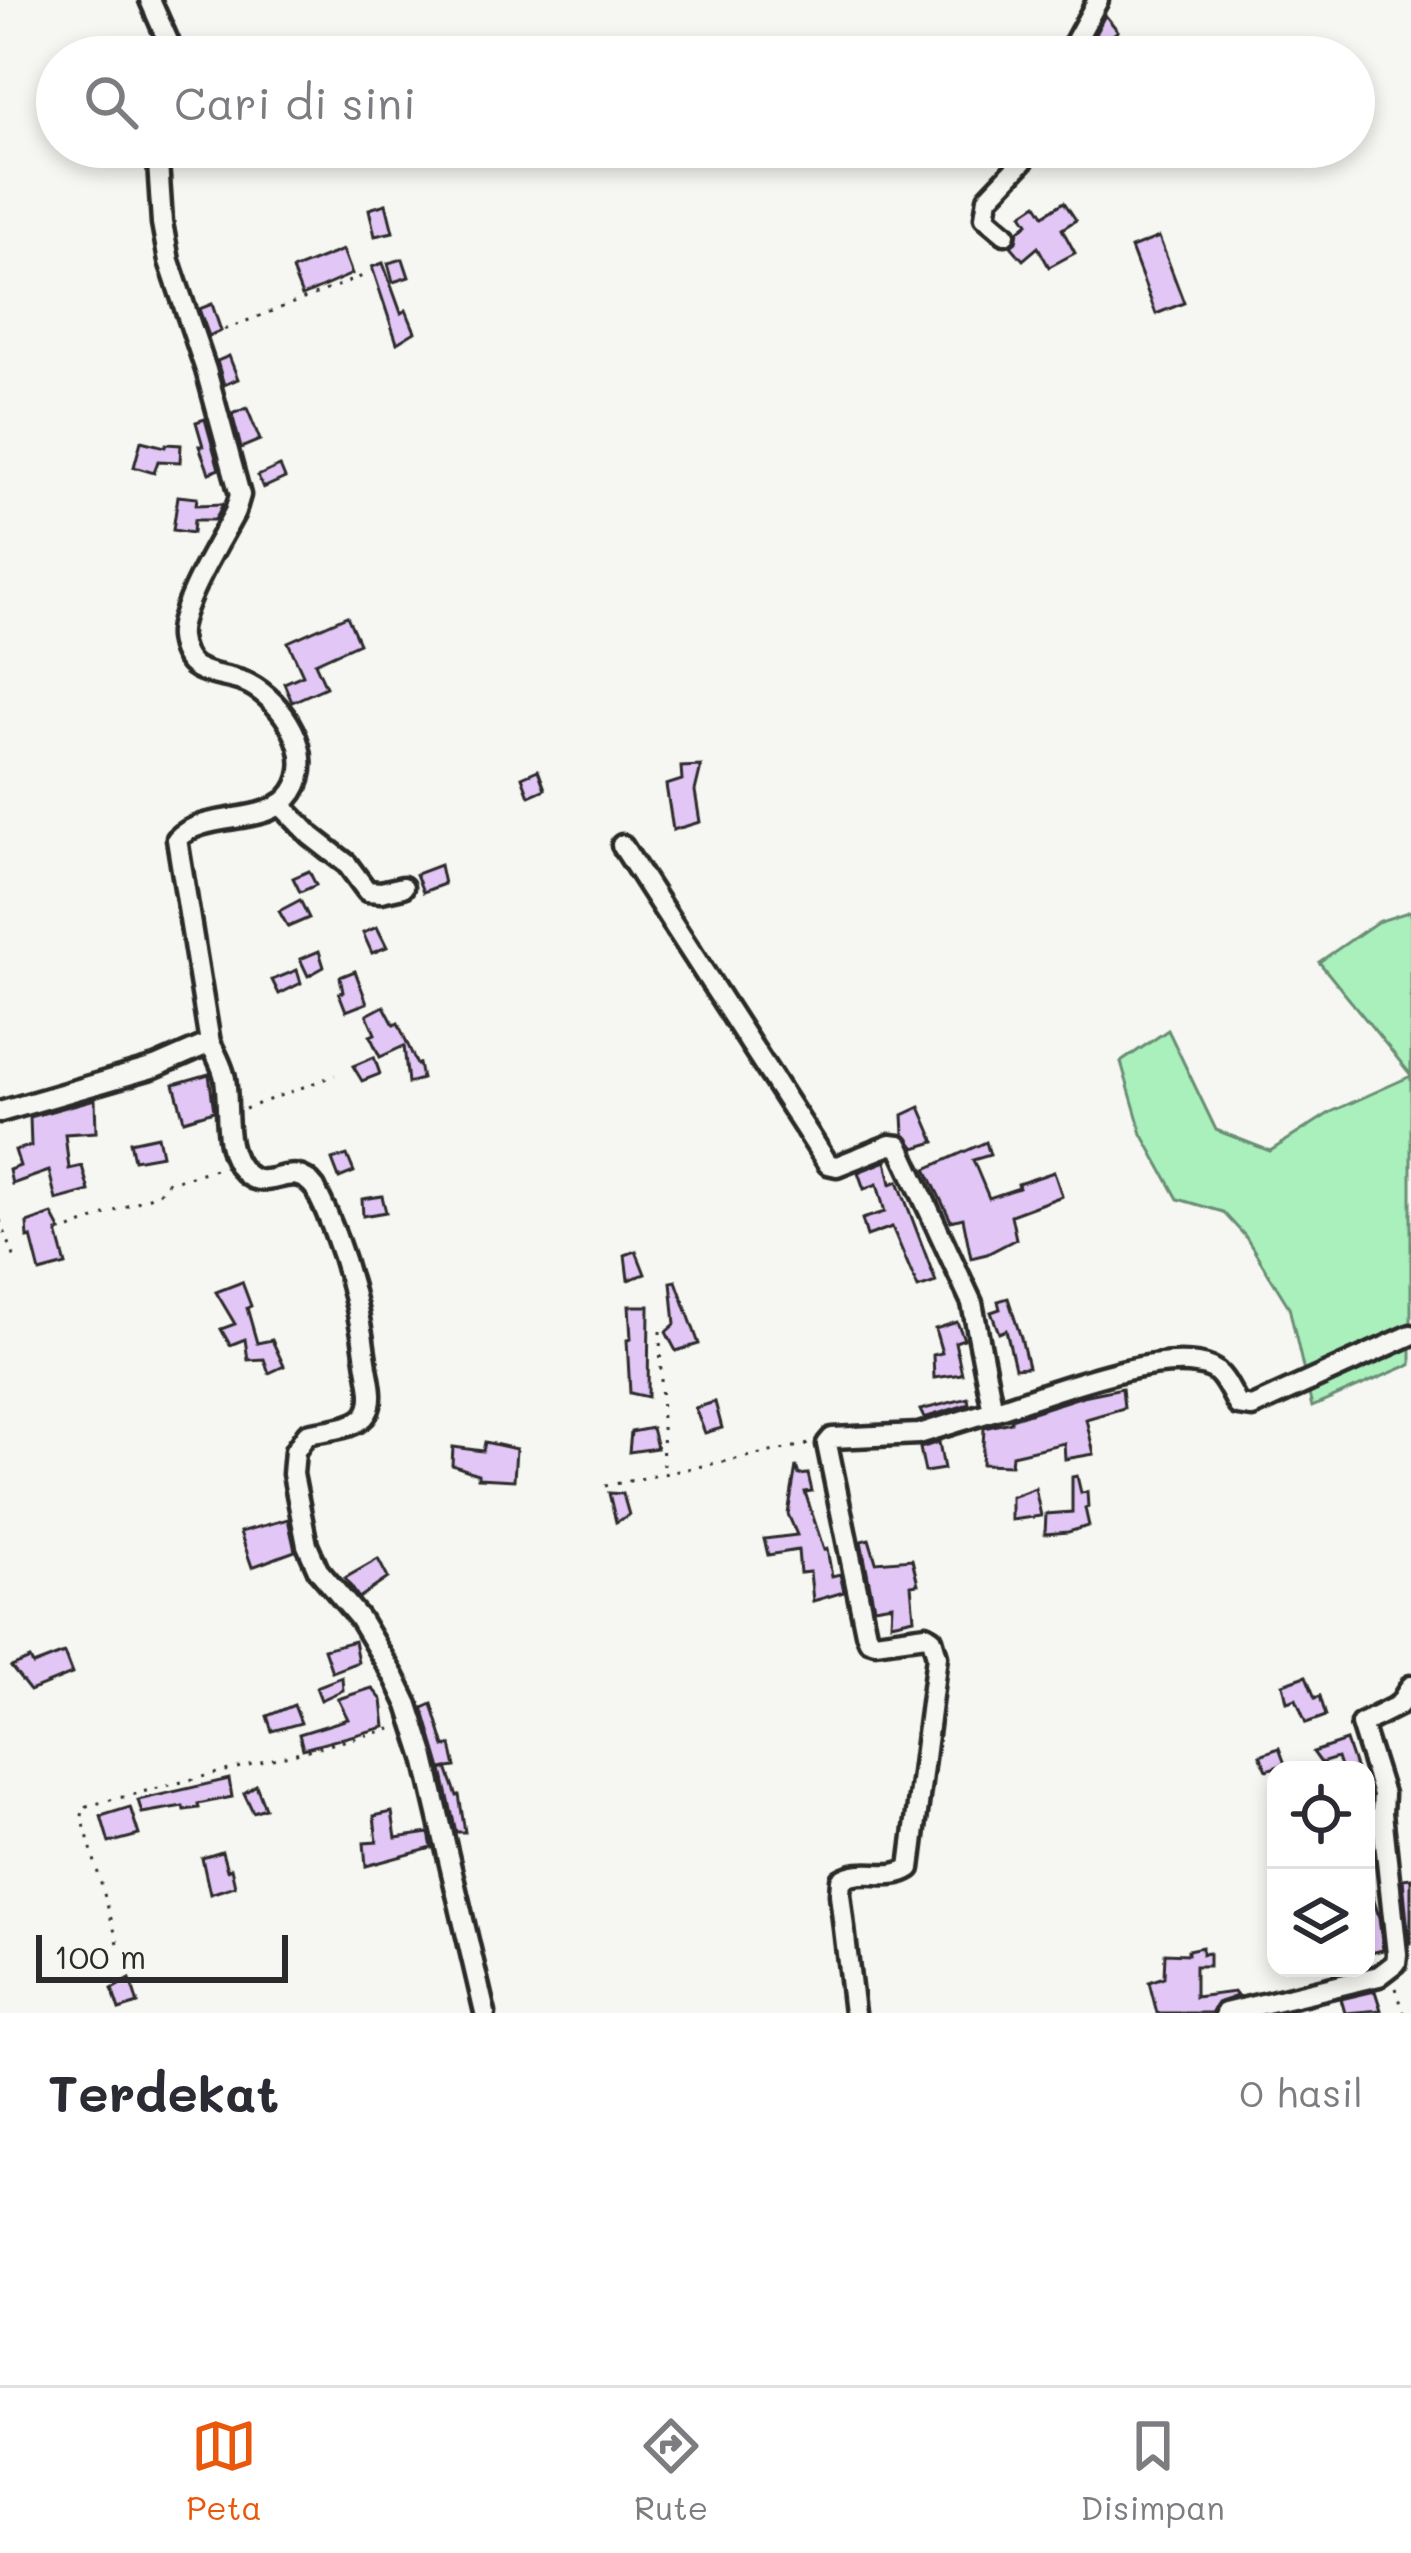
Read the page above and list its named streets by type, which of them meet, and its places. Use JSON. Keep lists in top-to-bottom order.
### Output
{
  "scale_bar": "100 m",
  "page": {
    "search": "Cari di sini",
    "scale": "100 m",
    "heading": ["Terdekat", "0 hasil"],
    "nav": ["Peta", "Rute", "Disimpan"]
  }
}
